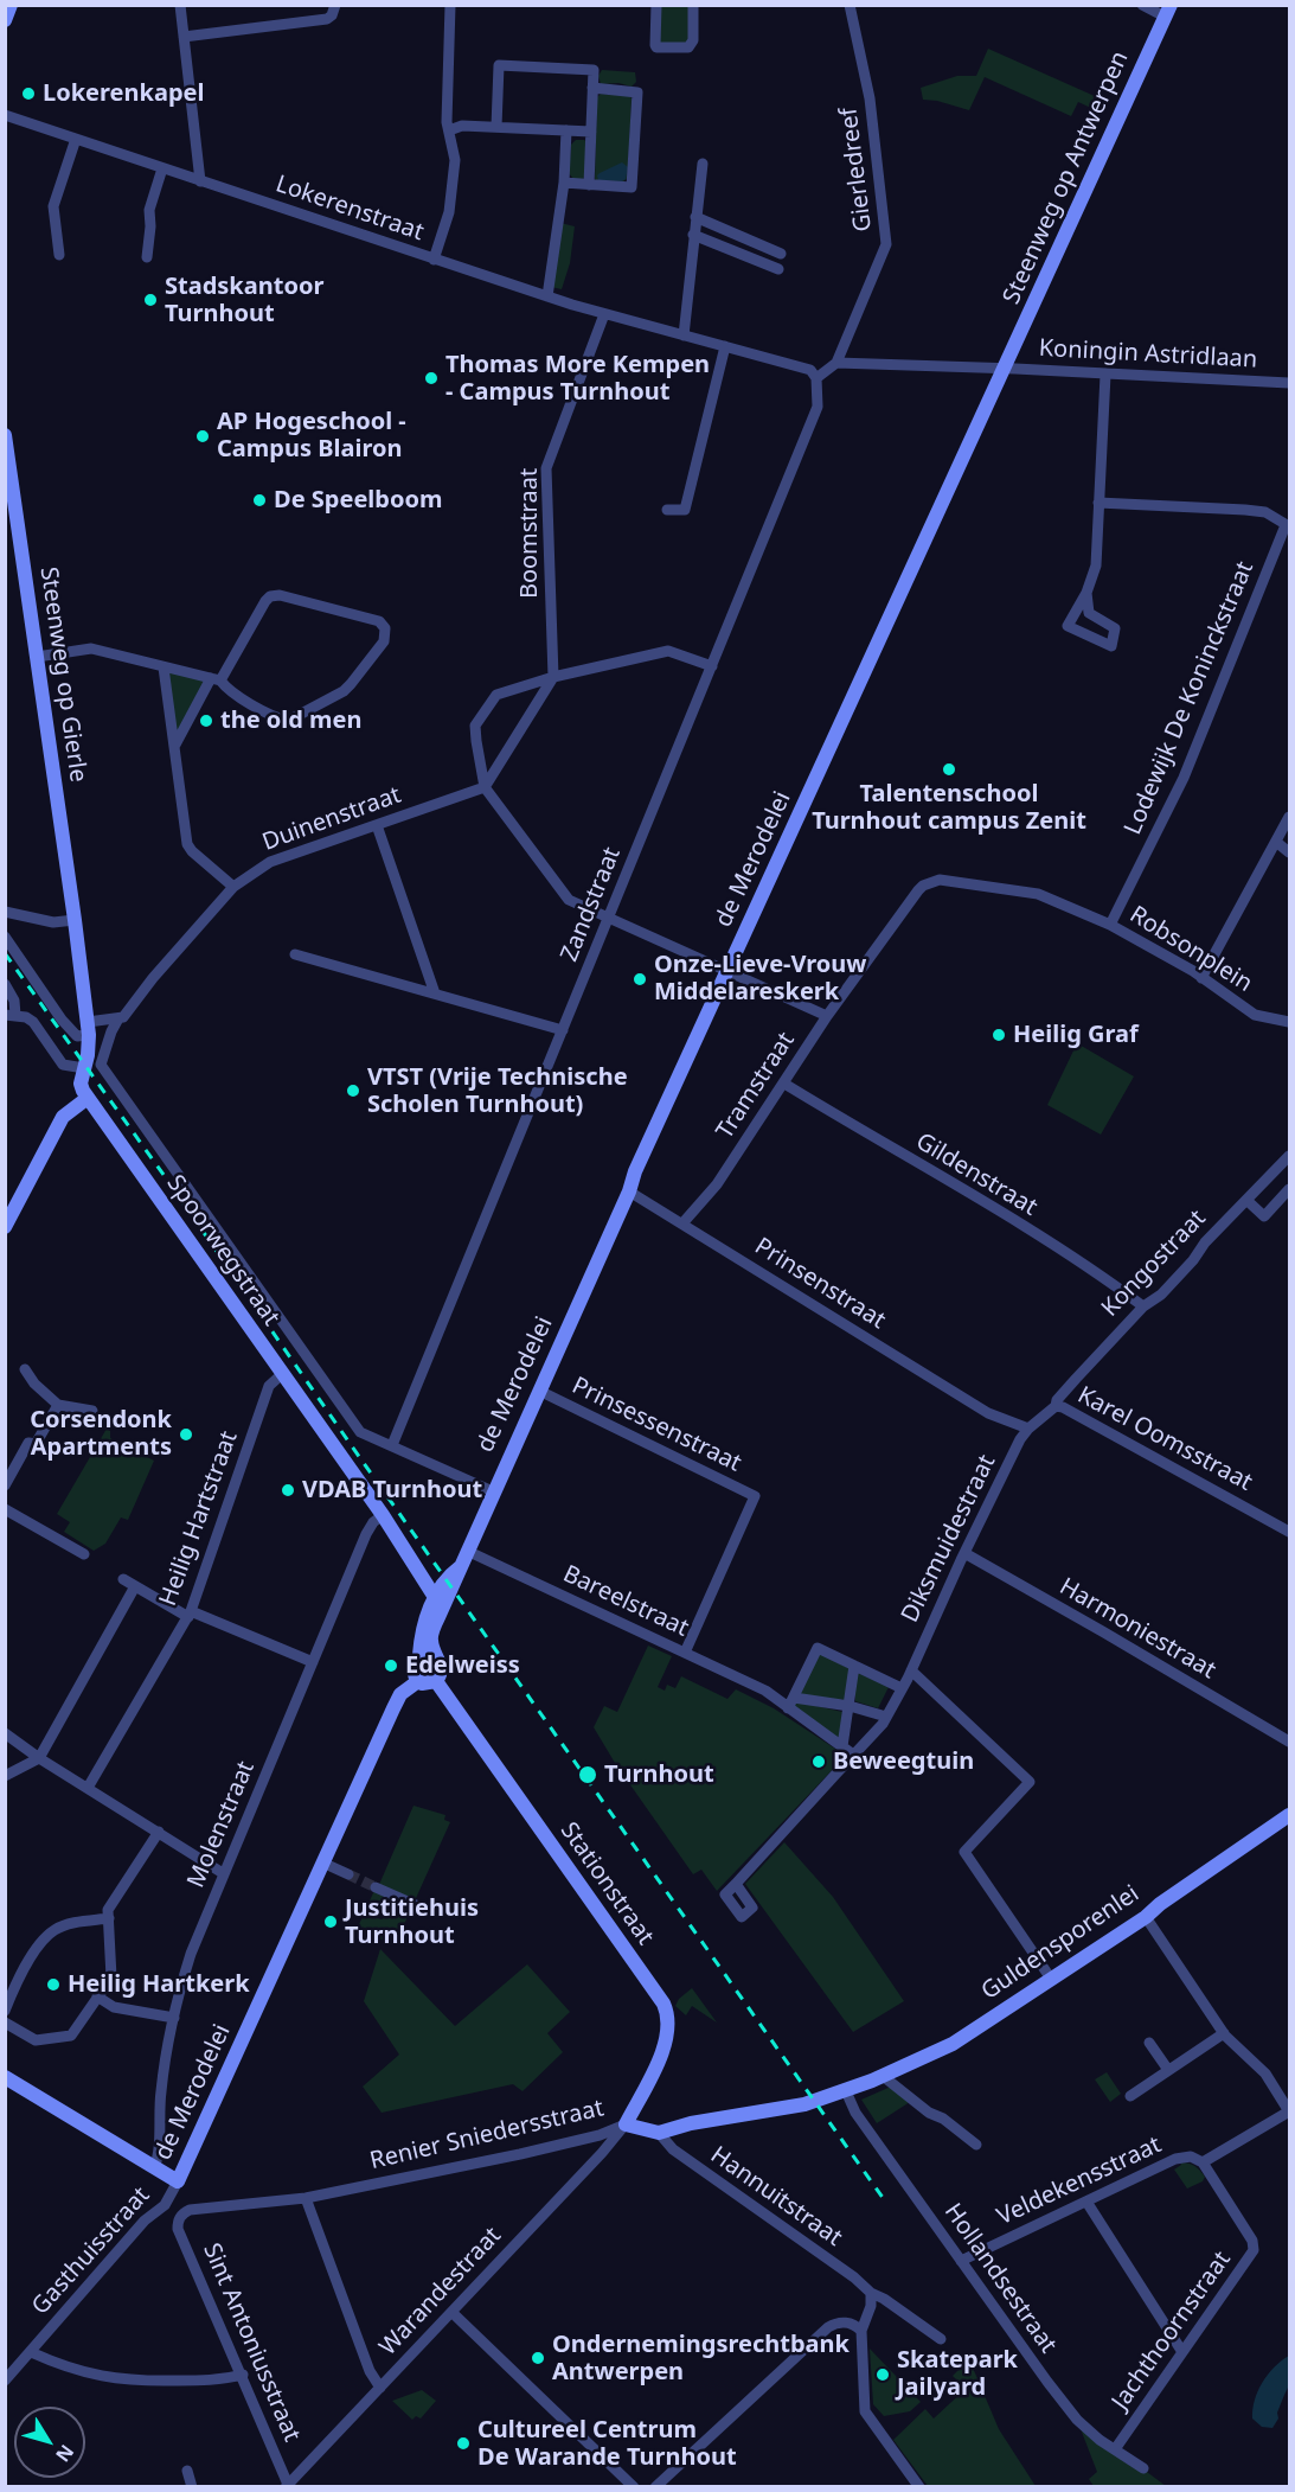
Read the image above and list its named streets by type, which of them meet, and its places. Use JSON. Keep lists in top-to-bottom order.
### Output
{
  "streets": {
    "street": [
      "Gierledreef",
      "Steenweg op Antwerpen",
      "Lokerenstraat",
      "Koningin Astridlaan",
      "Boomstraat",
      "Steenweg op Gierle",
      "Lodewijk De Koninckstraat",
      "Duinenstraat",
      "de Merodelei",
      "Zandstraat",
      "Robsonplein",
      "Tramstraat",
      "Gildenstraat",
      "Spoorwegstraat",
      "Kongostraat",
      "Prinsenstraat",
      "Prinsessenstraat",
      "Karel Oomsstraat",
      "Heilig Hartstraat",
      "Diksmuidestraat",
      "Bareelstraat",
      "Harmoniestraat",
      "Molenstraat",
      "Stationstraat",
      "Guldensporenlei",
      "Renier Sniedersstraat",
      "Veldekensstraat",
      "Hannuitstraat",
      "Gasthuisstraat",
      "Hollandsestraat",
      "Warandestraat",
      "Jachthoornstraat",
      "Sint Antoniusstraat"
    ]
  },
  "crossings": [
    ["Steenweg op Antwerpen", "Koningin Astridlaan"],
    ["Steenweg op Antwerpen", "de Merodelei"],
    ["Lokerenstraat", "Boomstraat"],
    ["Lokerenstraat", "Zandstraat"],
    ["Koningin Astridlaan", "de Merodelei"],
    ["Lodewijk De Koninckstraat", "Robsonplein"],
    ["Lodewijk De Koninckstraat", "Tramstraat"],
    ["Duinenstraat", "Zandstraat"],
    ["de Merodelei", "Spoorwegstraat"],
    ["de Merodelei", "Prinsenstraat"],
    ["de Merodelei", "Prinsessenstraat"],
    ["de Merodelei", "Bareelstraat"],
    ["de Merodelei", "Stationstraat"],
    ["de Merodelei", "Gasthuisstraat"],
    ["Robsonplein", "Tramstraat"],
    ["Tramstraat", "Gildenstraat"],
    ["Tramstraat", "Prinsenstraat"],
    ["Gildenstraat", "Kongostraat"],
    ["Spoorwegstraat", "Heilig Hartstraat"],
    ["Spoorwegstraat", "Molenstraat"],
    ["Kongostraat", "Prinsenstraat"],
    ["Kongostraat", "Karel Oomsstraat"],
    ["Kongostraat", "Diksmuidestraat"],
    ["Prinsenstraat", "Diksmuidestraat"],
    ["Prinsessenstraat", "Bareelstraat"],
    ["Diksmuidestraat", "Bareelstraat"],
    ["Diksmuidestraat", "Harmoniestraat"],
    ["Stationstraat", "Renier Sniedersstraat"],
    ["Stationstraat", "Warandestraat"],
    ["Guldensporenlei", "Hollandsestraat"],
    ["Renier Sniedersstraat", "Hannuitstraat"],
    ["Renier Sniedersstraat", "Warandestraat"],
    ["Renier Sniedersstraat", "Sint Antoniusstraat"],
    ["Veldekensstraat", "Hollandsestraat"],
    ["Veldekensstraat", "Jachthoornstraat"],
    ["Hollandsestraat", "Jachthoornstraat"],
    ["Warandestraat", "Sint Antoniusstraat"]
  ],
  "places": [
    "Lokerenkapel",
    "Stadskantoor Turnhout",
    "Thomas More Kempen - Campus Turnhout",
    "AP Hogeschool - Campus Blairon",
    "De Speelboom",
    "the old men",
    "Talentenschool Turnhout campus Zenit",
    "Onze-Lieve-Vrouw Middelareskerk",
    "Heilig Graf",
    "VTST (Vrije Technische Scholen Turnhout)",
    "Corsendonk Apartments",
    "VDAB Turnhout",
    "Edelweiss",
    "Beweegtuin",
    "Turnhout",
    "Justitiehuis Turnhout",
    "Heilig Hartkerk",
    "Ondernemingsrechtbank Antwerpen",
    "Skatepark Jailyard",
    "Cultureel Centrum De Warande Turnhout"
  ],
  "north": "bottom right"
}
